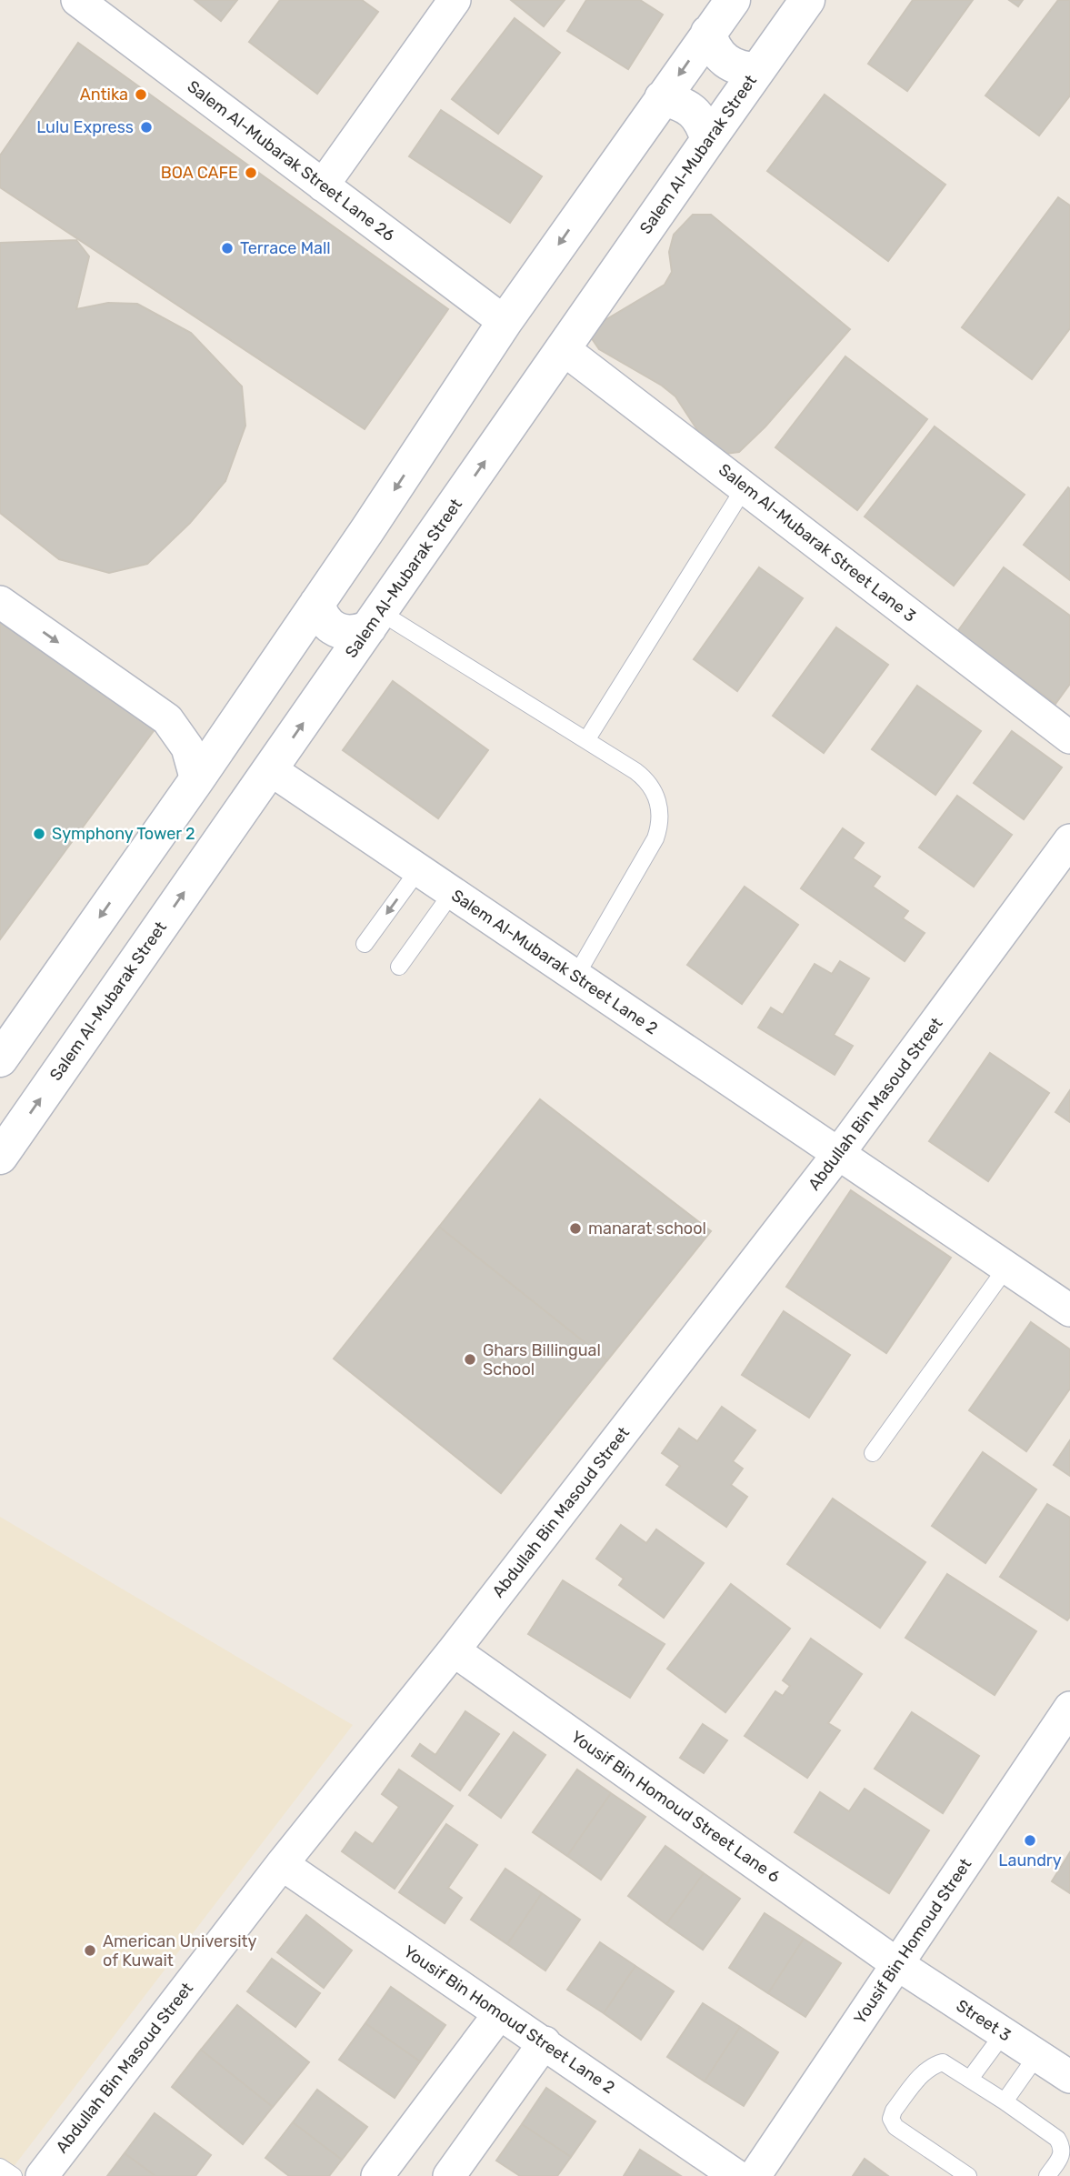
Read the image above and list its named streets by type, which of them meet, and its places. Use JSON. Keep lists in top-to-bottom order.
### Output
{
  "streets": {
    "main road": ["Salem Al-Mubarak Street"],
    "street": [
      "Salem Al-Mubarak Street Lane 26",
      "Salem Al-Mubarak Street Lane 3",
      "Salem Al-Mubarak Street Lane 2",
      "Abdullah Bin Masoud Street",
      "Yousif Bin Homoud Street Lane 6",
      "Yousif Bin Homoud Street",
      "Yousif Bin Homoud Street Lane 2",
      "Street 3"
    ]
  },
  "crossings": [
    ["Salem Al-Mubarak Street", "Salem Al-Mubarak Street Lane 3"],
    ["Salem Al-Mubarak Street", "Salem Al-Mubarak Street Lane 2"],
    ["Salem Al-Mubarak Street Lane 2", "Abdullah Bin Masoud Street"],
    ["Abdullah Bin Masoud Street", "Yousif Bin Homoud Street Lane 6"],
    ["Abdullah Bin Masoud Street", "Yousif Bin Homoud Street Lane 2"],
    ["Yousif Bin Homoud Street Lane 6", "Yousif Bin Homoud Street"],
    ["Yousif Bin Homoud Street Lane 6", "Street 3"],
    ["Yousif Bin Homoud Street", "Street 3"]
  ],
  "places": [
    "Antika",
    "Lulu Express",
    "BOA CAFE",
    "Terrace Mall",
    "Symphony Tower 2",
    "manarat school",
    "Ghars Billingual School",
    "Laundry",
    "American University of Kuwait"
  ]
}
